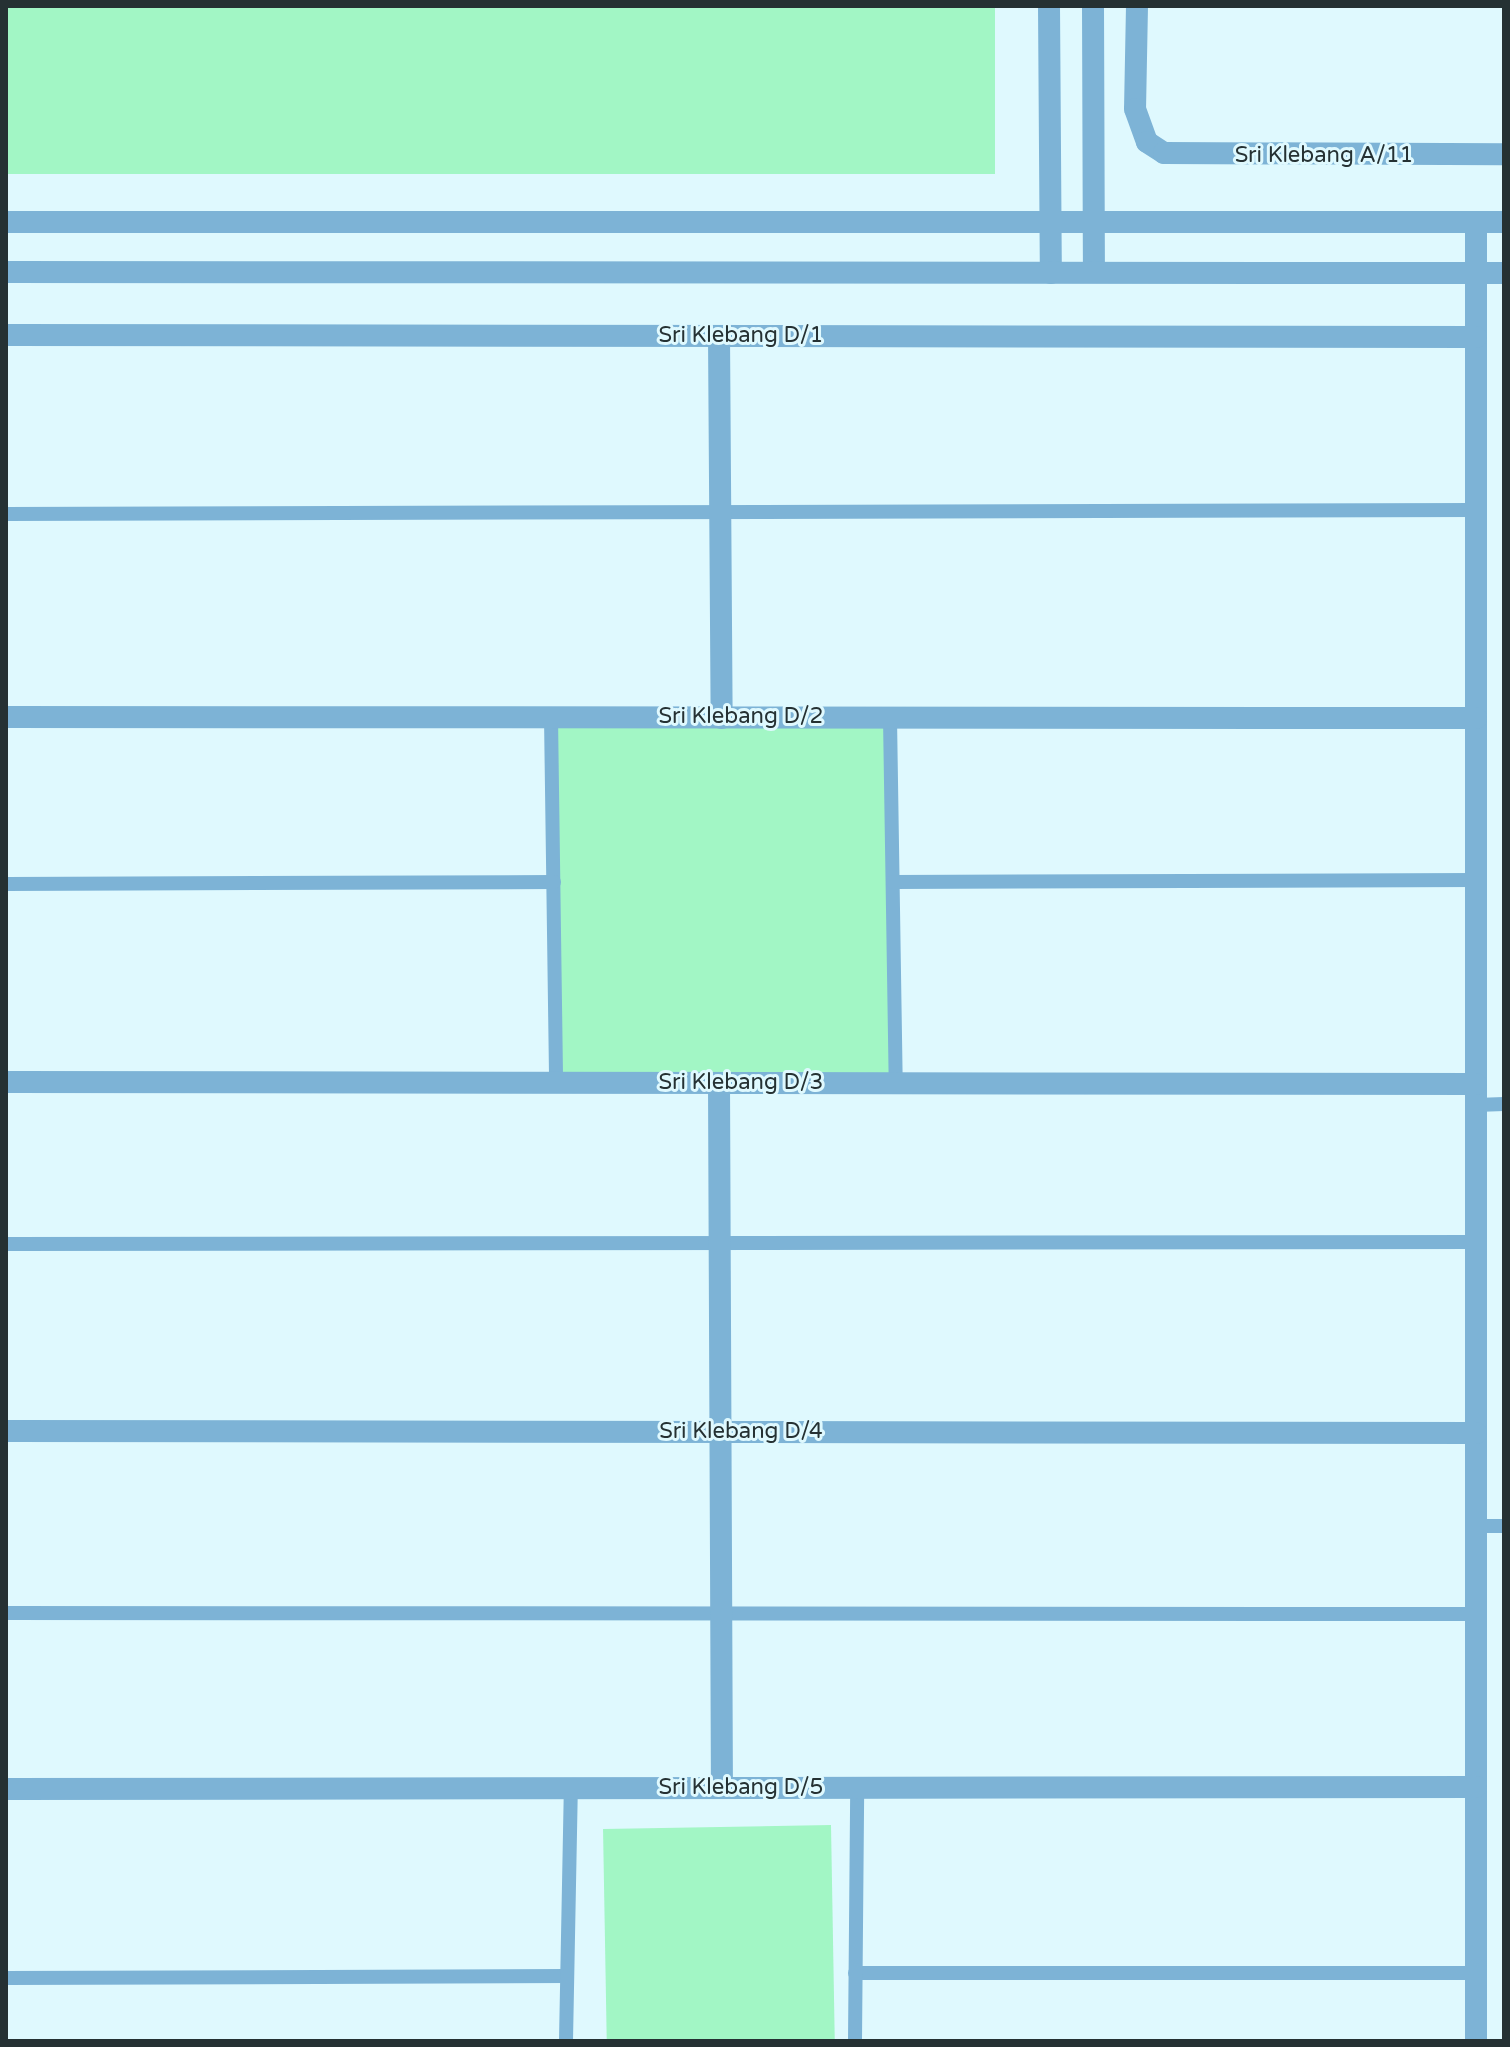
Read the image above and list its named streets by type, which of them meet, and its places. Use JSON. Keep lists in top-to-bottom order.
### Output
{
  "streets": {
    "street": [
      "Sri Klebang A/11",
      "Sri Klebang D/1",
      "Sri Klebang D/2",
      "Sri Klebang D/3",
      "Sri Klebang D/4",
      "Sri Klebang D/5"
    ]
  }
}
